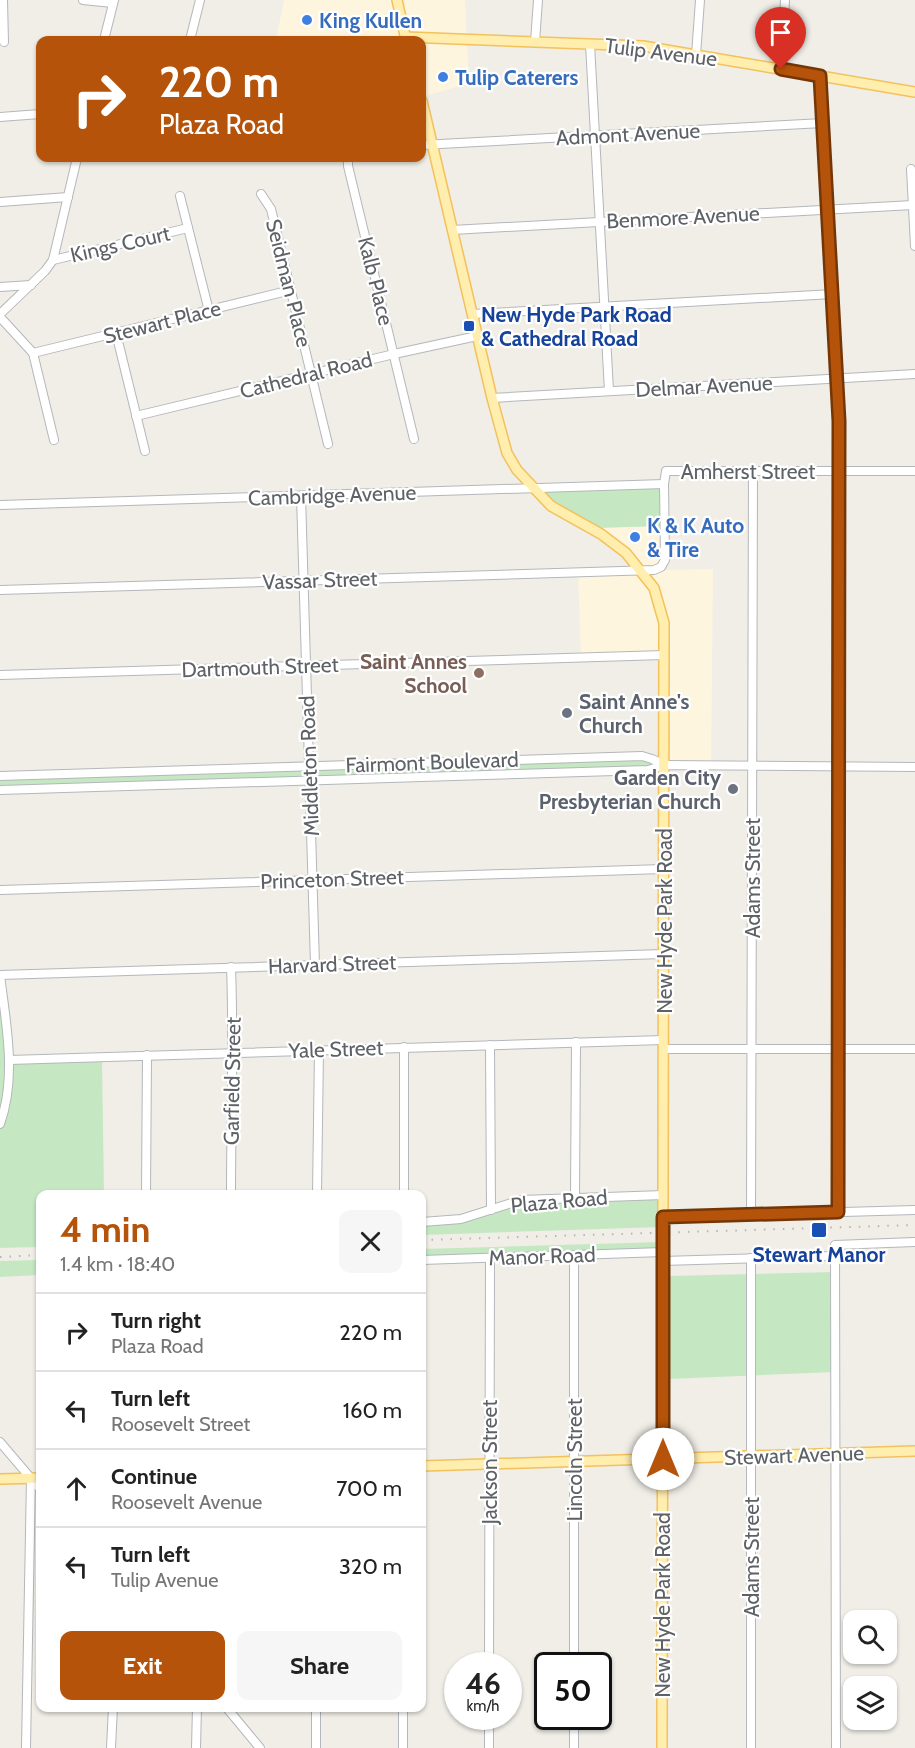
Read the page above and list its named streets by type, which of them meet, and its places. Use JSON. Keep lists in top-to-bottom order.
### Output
{
  "streets": {
    "main road": ["Tulip Avenue", "New Hyde Park Road", "Stewart Avenue"],
    "street": [
      "Admont Avenue",
      "Benmore Avenue",
      "Kings Court",
      "Kalb Place",
      "Seidman Place",
      "Stewart Place",
      "Cathedral Road",
      "Delmar Avenue",
      "Amherst Street",
      "Cambridge Avenue",
      "Vassar Street",
      "Dartmouth Street",
      "Fairmont Boulevard",
      "Middleton Road",
      "Adams Street",
      "Princeton Street",
      "Harvard Street",
      "Yale Street",
      "Garfield Street",
      "Plaza Road",
      "Manor Road",
      "Lincoln Street",
      "Jackson Street"
    ]
  },
  "crossings": [
    ["Admont Avenue", "New Hyde Park Road"],
    ["Benmore Avenue", "New Hyde Park Road"],
    ["Kalb Place", "Cathedral Road"],
    ["Seidman Place", "Stewart Place"],
    ["Seidman Place", "Cathedral Road"],
    ["Cathedral Road", "New Hyde Park Road"],
    ["Delmar Avenue", "New Hyde Park Road"],
    ["Amherst Street", "Cambridge Avenue"],
    ["Amherst Street", "Adams Street"],
    ["Cambridge Avenue", "Middleton Road"],
    ["Cambridge Avenue", "New Hyde Park Road"],
    ["Vassar Street", "Middleton Road"],
    ["Vassar Street", "New Hyde Park Road"],
    ["Dartmouth Street", "Middleton Road"],
    ["Dartmouth Street", "New Hyde Park Road"],
    ["Fairmont Boulevard", "Middleton Road"],
    ["Fairmont Boulevard", "New Hyde Park Road"],
    ["Middleton Road", "Princeton Street"],
    ["Middleton Road", "Harvard Street"],
    ["Adams Street", "Yale Street"],
    ["Adams Street", "Manor Road"],
    ["Adams Street", "Stewart Avenue"],
    ["Princeton Street", "New Hyde Park Road"],
    ["New Hyde Park Road", "Harvard Street"],
    ["New Hyde Park Road", "Yale Street"],
    ["New Hyde Park Road", "Plaza Road"],
    ["New Hyde Park Road", "Manor Road"],
    ["New Hyde Park Road", "Stewart Avenue"],
    ["Harvard Street", "Garfield Street"],
    ["Yale Street", "Garfield Street"],
    ["Manor Road", "Lincoln Street"],
    ["Manor Road", "Jackson Street"],
    ["Stewart Avenue", "Lincoln Street"],
    ["Stewart Avenue", "Jackson Street"]
  ],
  "places": {
    "other": [
      "King Kullen",
      "Tulip Caterers",
      "K & K Auto & Tire",
      "Saint Annes School",
      "Saint Anne's Church",
      "Garden City Presbyterian Church"
    ],
    "transit": ["New Hyde Park Road & Cathedral Road", "Stewart Manor"]
  },
  "page": {
    "turn": ["220 m", "Plaza Road"],
    "heading": ["4 min", "1.4 km · 18:40"],
    "list": [
      {
        "name": "Turn right",
        "note": "Plaza Road",
        "value": "220 m"
      },
      {
        "name": "Turn left",
        "note": "Roosevelt Street",
        "value": "160 m"
      },
      {
        "name": "Continue",
        "note": "Roosevelt Avenue",
        "value": "700 m"
      },
      {
        "name": "Turn left",
        "note": "Tulip Avenue",
        "value": "320 m"
      }
    ],
    "buttons": ["Exit", "Share"],
    "speed": "46 km/h",
    "limit": "50"
  }
}
